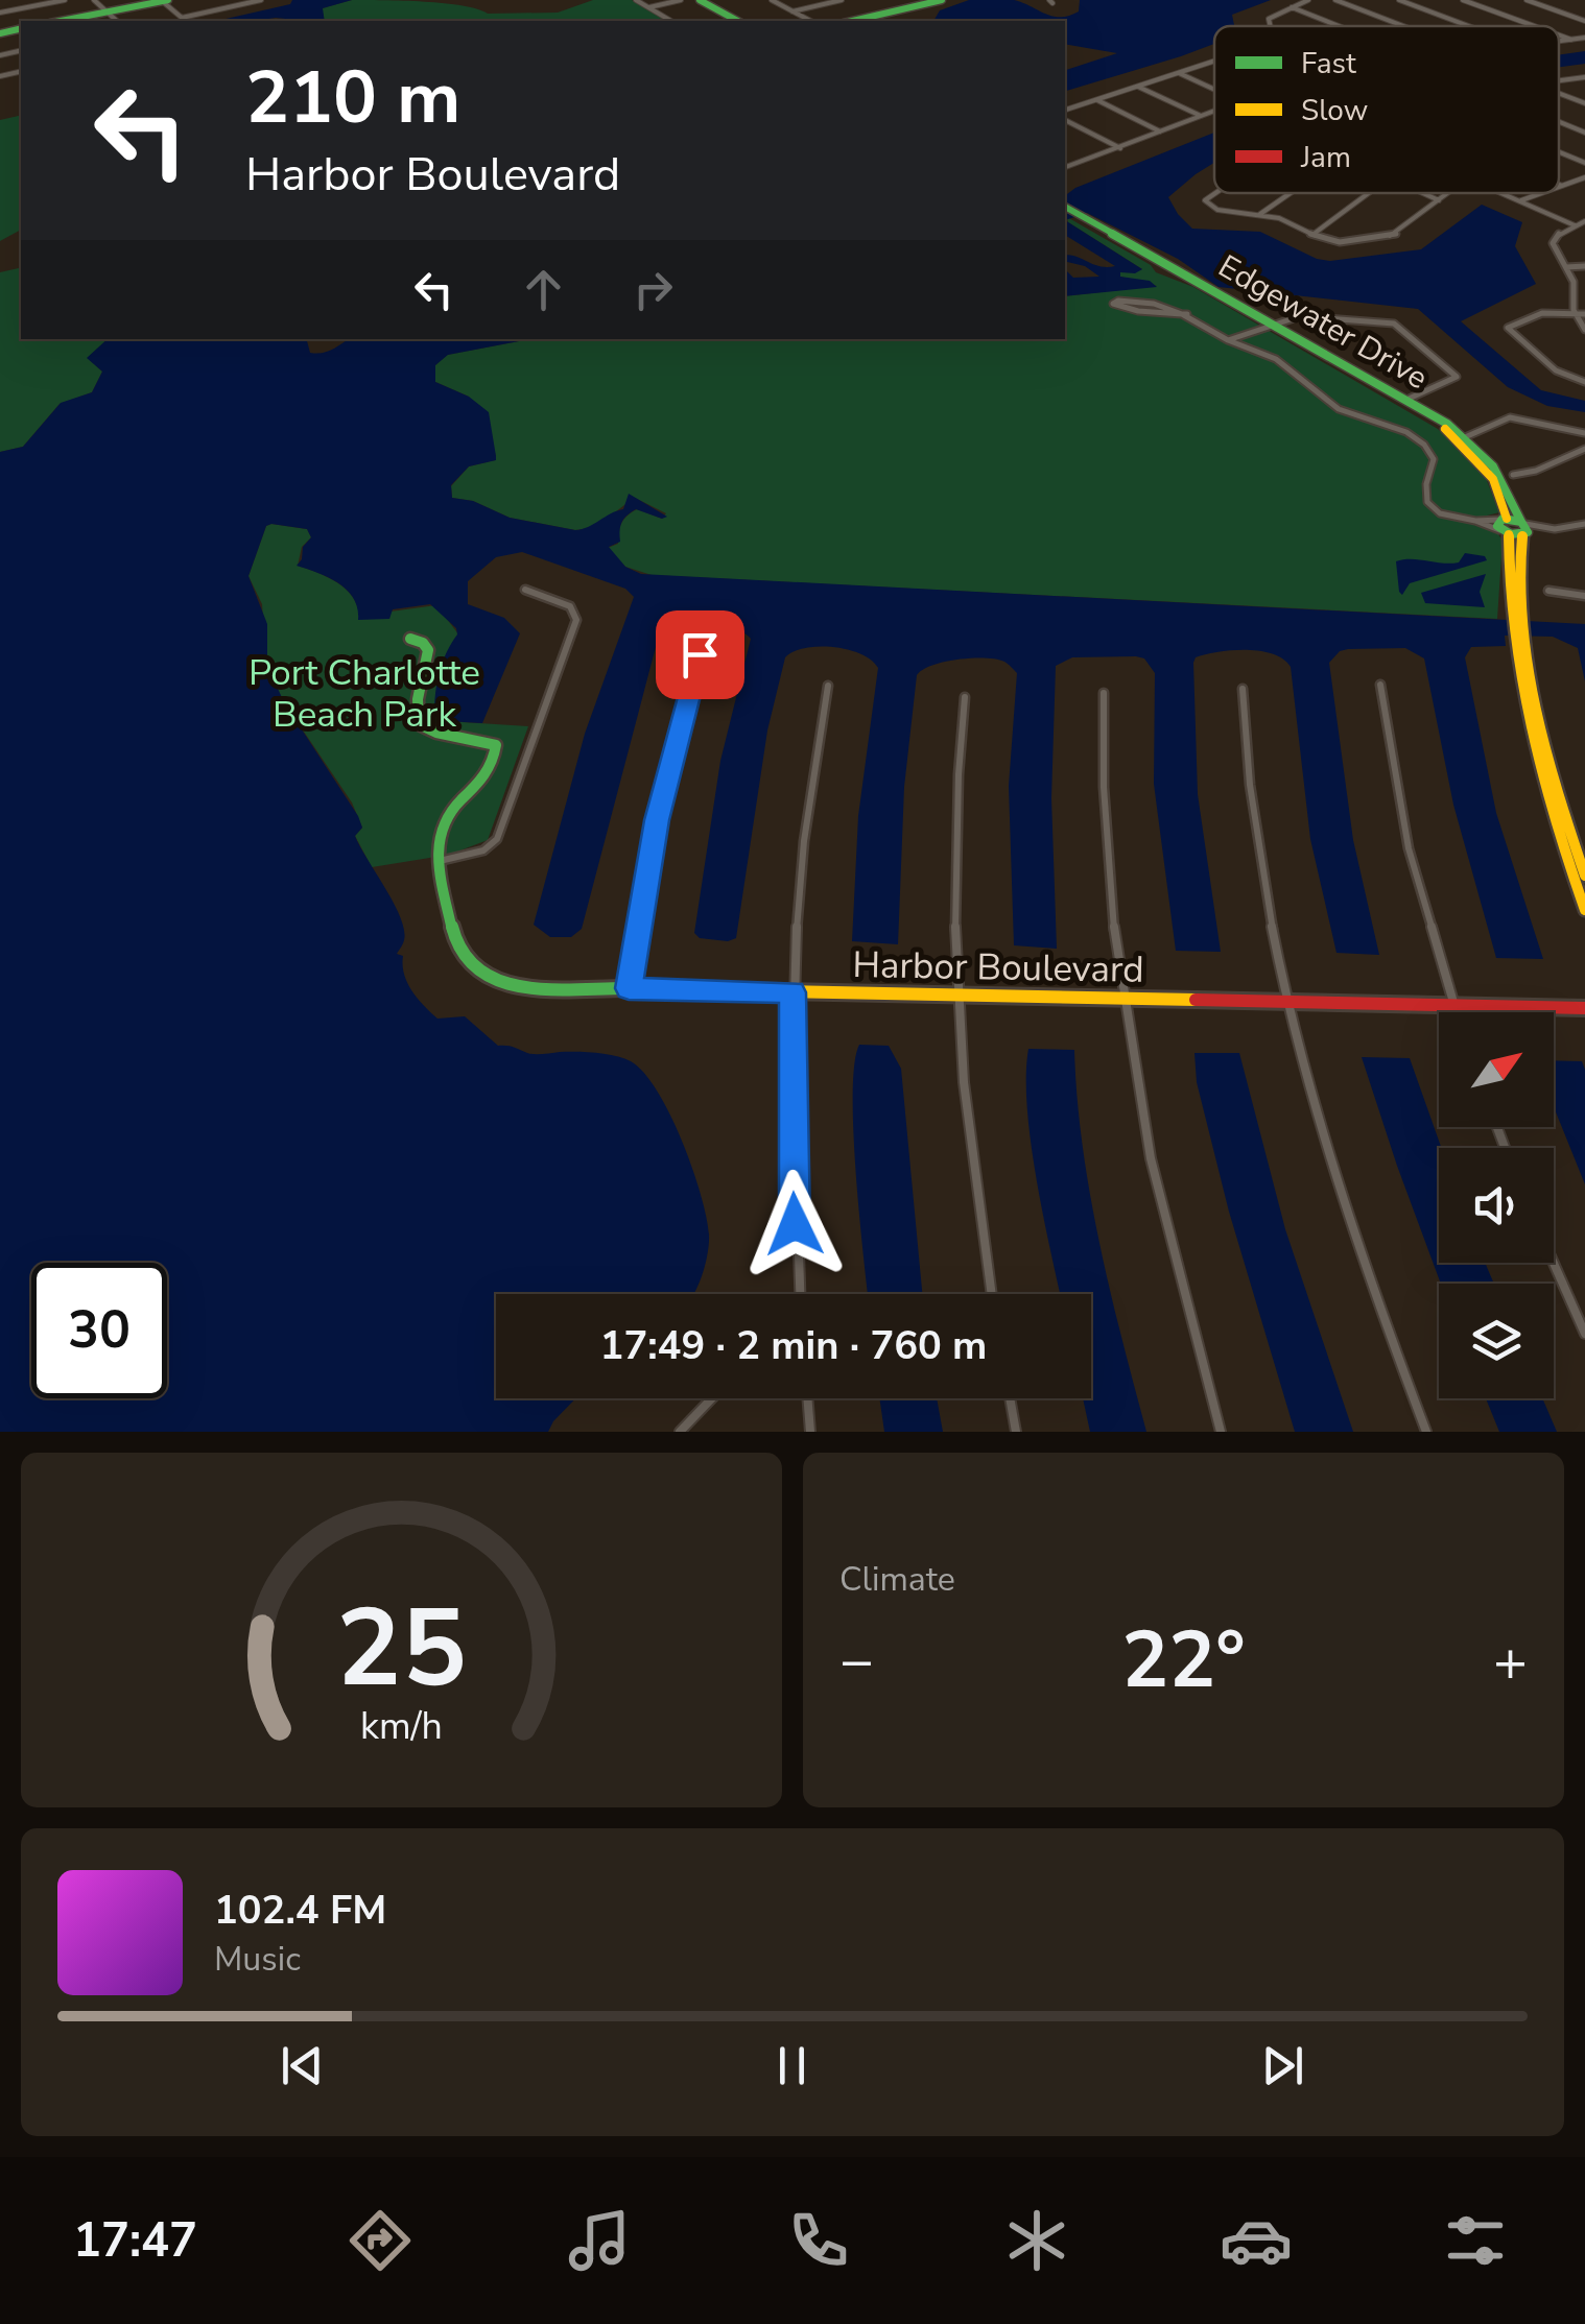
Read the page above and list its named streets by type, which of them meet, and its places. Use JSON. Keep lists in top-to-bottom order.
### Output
{
  "streets": {
    "street": ["Edgewater Drive", "Harbor Boulevard"]
  },
  "parks": ["Port Charlotte Beach Park"],
  "legend": ["Fast", "Slow", "Jam"],
  "north": "top right",
  "page": {
    "turn": ["210 m", "Harbor Boulevard"],
    "limit": "30",
    "trip": "17:49 · 2 min · 760 m",
    "tile": "Climate",
    "heat": ["−", "22°", "+"],
    "song": ["102.4 FM", "Music"],
    "tabs": "17:47",
    "gauge": ["25", "km/h"]
  }
}
